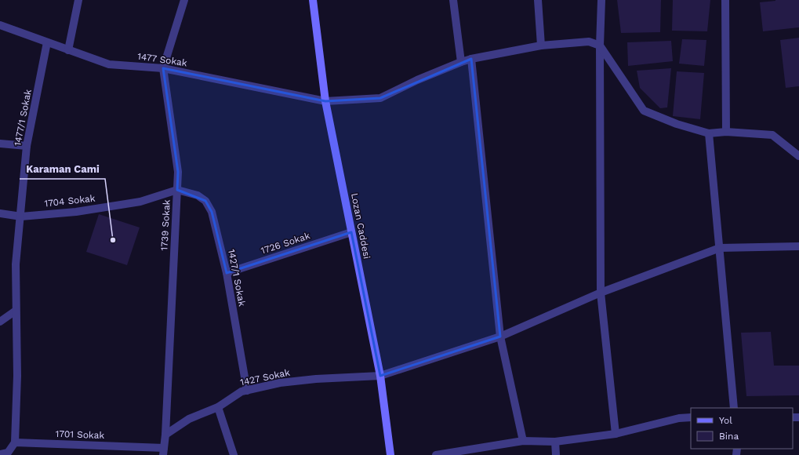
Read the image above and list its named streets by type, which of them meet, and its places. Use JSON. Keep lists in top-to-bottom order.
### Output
{
  "streets": {
    "main road": ["Lozan Caddesi"],
    "street": [
      "1477 Sokak",
      "1477/1 Sokak",
      "1704 Sokak",
      "1739 Sokak",
      "1726 Sokak",
      "1427/1 Sokak",
      "1427 Sokak",
      "1701 Sokak"
    ]
  },
  "crossings": [
    ["1477 Sokak", "1477/1 Sokak"],
    ["1477 Sokak", "1739 Sokak"],
    ["1477 Sokak", "Lozan Caddesi"],
    ["1477/1 Sokak", "1704 Sokak"],
    ["1477/1 Sokak", "1701 Sokak"],
    ["1704 Sokak", "1739 Sokak"],
    ["1704 Sokak", "1427/1 Sokak"],
    ["1739 Sokak", "1427/1 Sokak"],
    ["1739 Sokak", "1427 Sokak"],
    ["1739 Sokak", "1701 Sokak"],
    ["Lozan Caddesi", "1726 Sokak"],
    ["Lozan Caddesi", "1427 Sokak"],
    ["1726 Sokak", "1427/1 Sokak"],
    ["1427/1 Sokak", "1427 Sokak"]
  ],
  "places": ["Karaman Cami"],
  "legend": ["Yol", "Bina"]
}
